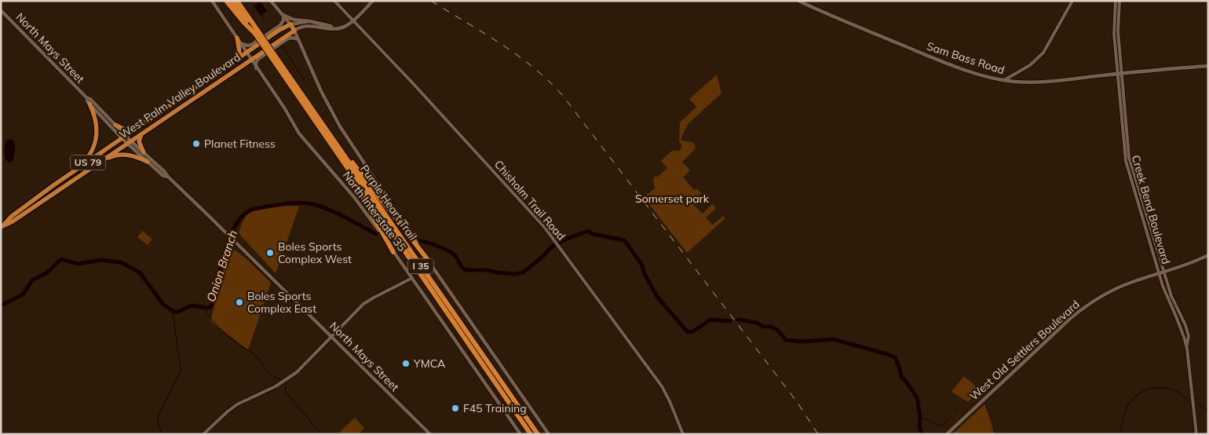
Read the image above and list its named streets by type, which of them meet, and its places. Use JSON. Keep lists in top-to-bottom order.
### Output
{
  "streets": {
    "highway": [
      "West Palm Valley Boulevard",
      "US 79",
      "Purple Heart Trail",
      "North Interstate 35",
      "I 35"
    ],
    "main road": ["North Mays Street", "Sam Bass Road", "West Old Settlers Boulevard"],
    "street": ["Chisholm Trail Road", "Creek Bend Boulevard"]
  },
  "crossings": [
    ["North Mays Street", "West Palm Valley Boulevard"],
    ["Sam Bass Road", "Creek Bend Boulevard"],
    ["West Palm Valley Boulevard", "US 79"],
    ["West Palm Valley Boulevard", "North Interstate 35"],
    ["Creek Bend Boulevard", "West Old Settlers Boulevard"]
  ],
  "water": ["Onion Branch"],
  "parks": ["Somerset park"],
  "places": [
    "Planet Fitness",
    "Boles Sports Complex West",
    "Boles Sports Complex East",
    "YMCA",
    "F45 Training"
  ]
}
